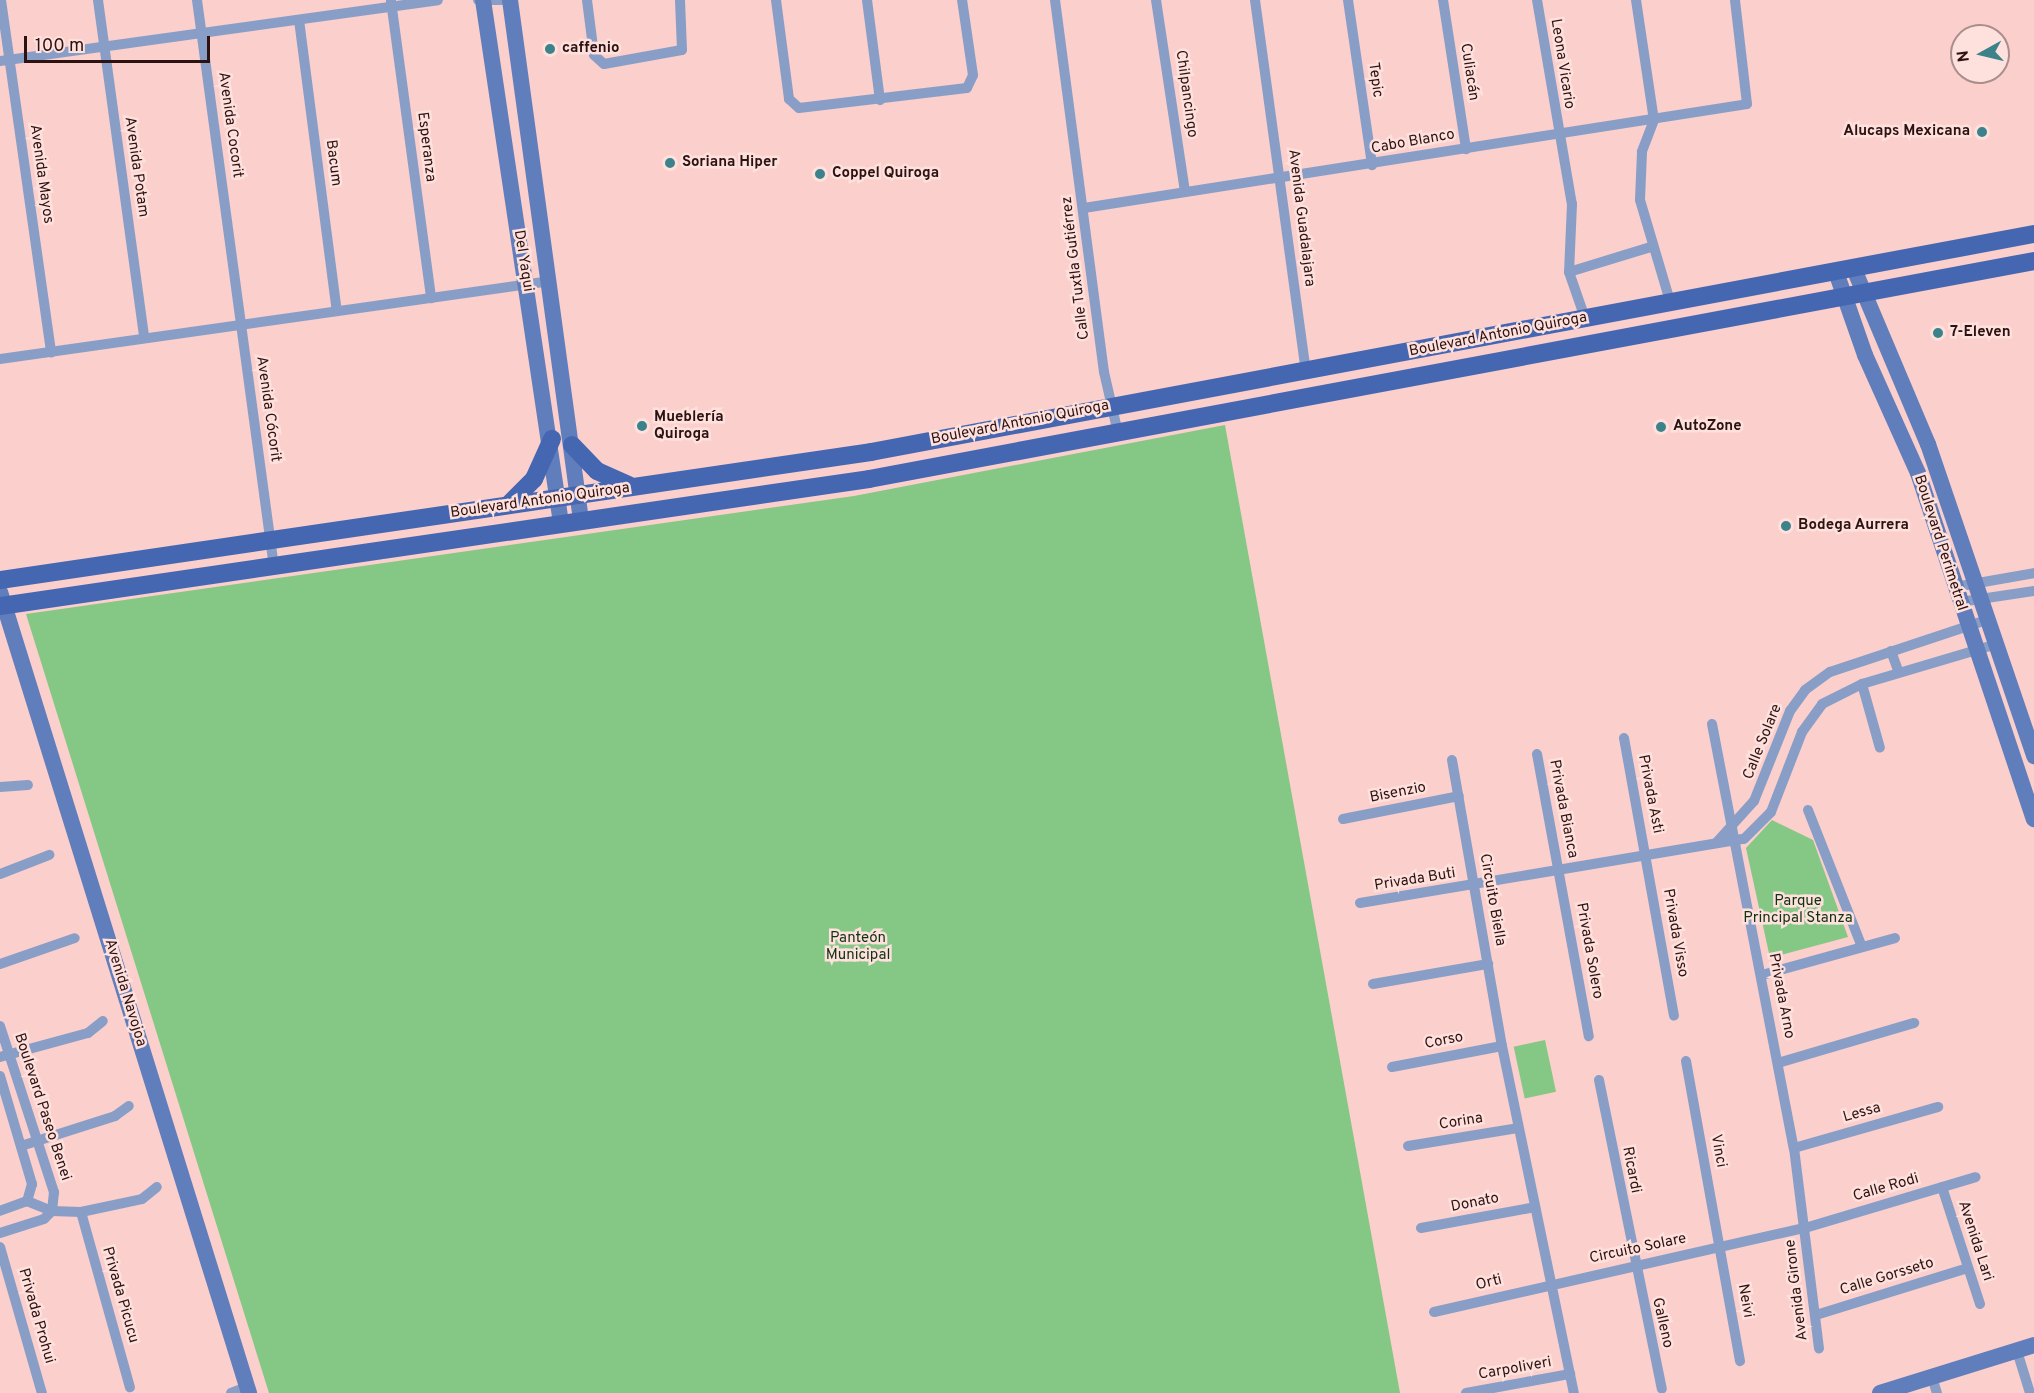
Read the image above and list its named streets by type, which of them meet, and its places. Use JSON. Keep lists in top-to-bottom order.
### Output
{
  "streets": {
    "main road": ["Boulevard Antonio Quiroga"],
    "street": [
      "Leona Vicario",
      "Culiacán",
      "Tepic",
      "Chilpancingo",
      "Avenida Cocorit",
      "Cabo Blanco",
      "Esperanza",
      "Bacum",
      "Avenida Potam",
      "Avenida Mayos",
      "Avenida Guadalajara",
      "Del Yaqui",
      "Calle Tuxtla Gutiérrez",
      "Avenida Cócorit",
      "Boulevard Perimetral",
      "Calle Solare",
      "Bisenzio",
      "Privada Asti",
      "Privada Bianca",
      "Privada Buti",
      "Circuito Biella",
      "Privada Visso",
      "Privada Solero",
      "Avenida Navojoa",
      "Privada Arno",
      "Corso",
      "Boulevard Paseo Benei",
      "Lessa",
      "Corina",
      "Vinci",
      "Ricardi",
      "Calle Rodi",
      "Donato",
      "Avenida Lari",
      "Circuito Solare",
      "Calle Gorsseto",
      "Orti",
      "Avenida Girone",
      "Privada Picucu",
      "Neivi",
      "Privada Prohui",
      "Galleno",
      "Carpoliveri"
    ]
  },
  "crossings": [
    ["Leona Vicario", "Cabo Blanco"],
    ["Culiacán", "Cabo Blanco"],
    ["Tepic", "Cabo Blanco"],
    ["Chilpancingo", "Cabo Blanco"],
    ["Avenida Cocorit", "Avenida Cócorit"],
    ["Cabo Blanco", "Avenida Guadalajara"],
    ["Cabo Blanco", "Calle Tuxtla Gutiérrez"],
    ["Avenida Guadalajara", "Boulevard Antonio Quiroga"],
    ["Del Yaqui", "Boulevard Antonio Quiroga"],
    ["Calle Tuxtla Gutiérrez", "Boulevard Antonio Quiroga"],
    ["Boulevard Antonio Quiroga", "Avenida Cócorit"],
    ["Boulevard Antonio Quiroga", "Boulevard Perimetral"],
    ["Boulevard Antonio Quiroga", "Avenida Navojoa"],
    ["Boulevard Perimetral", "Calle Solare"],
    ["Calle Solare", "Privada Arno"],
    ["Bisenzio", "Circuito Biella"],
    ["Privada Asti", "Privada Visso"],
    ["Privada Bianca", "Privada Solero"],
    ["Privada Buti", "Circuito Biella"],
    ["Circuito Biella", "Corso"],
    ["Vinci", "Circuito Solare"],
    ["Vinci", "Neivi"],
    ["Ricardi", "Circuito Solare"],
    ["Ricardi", "Galleno"],
    ["Calle Rodi", "Avenida Lari"],
    ["Calle Rodi", "Circuito Solare"],
    ["Calle Rodi", "Avenida Girone"],
    ["Avenida Lari", "Calle Gorsseto"],
    ["Circuito Solare", "Orti"],
    ["Circuito Solare", "Avenida Girone"],
    ["Circuito Solare", "Neivi"],
    ["Circuito Solare", "Galleno"],
    ["Calle Gorsseto", "Avenida Girone"]
  ],
  "parks": ["Parque Principal Stanza", "Panteón Municipal"],
  "places": [
    "caffenio",
    "Alucaps Mexicana",
    "Soriana Hiper",
    "Coppel Quiroga",
    "7-Eleven",
    "Mueblería Quiroga",
    "AutoZone",
    "Bodega Aurrera"
  ],
  "scale_bar": "100 m",
  "north": "left"
}
